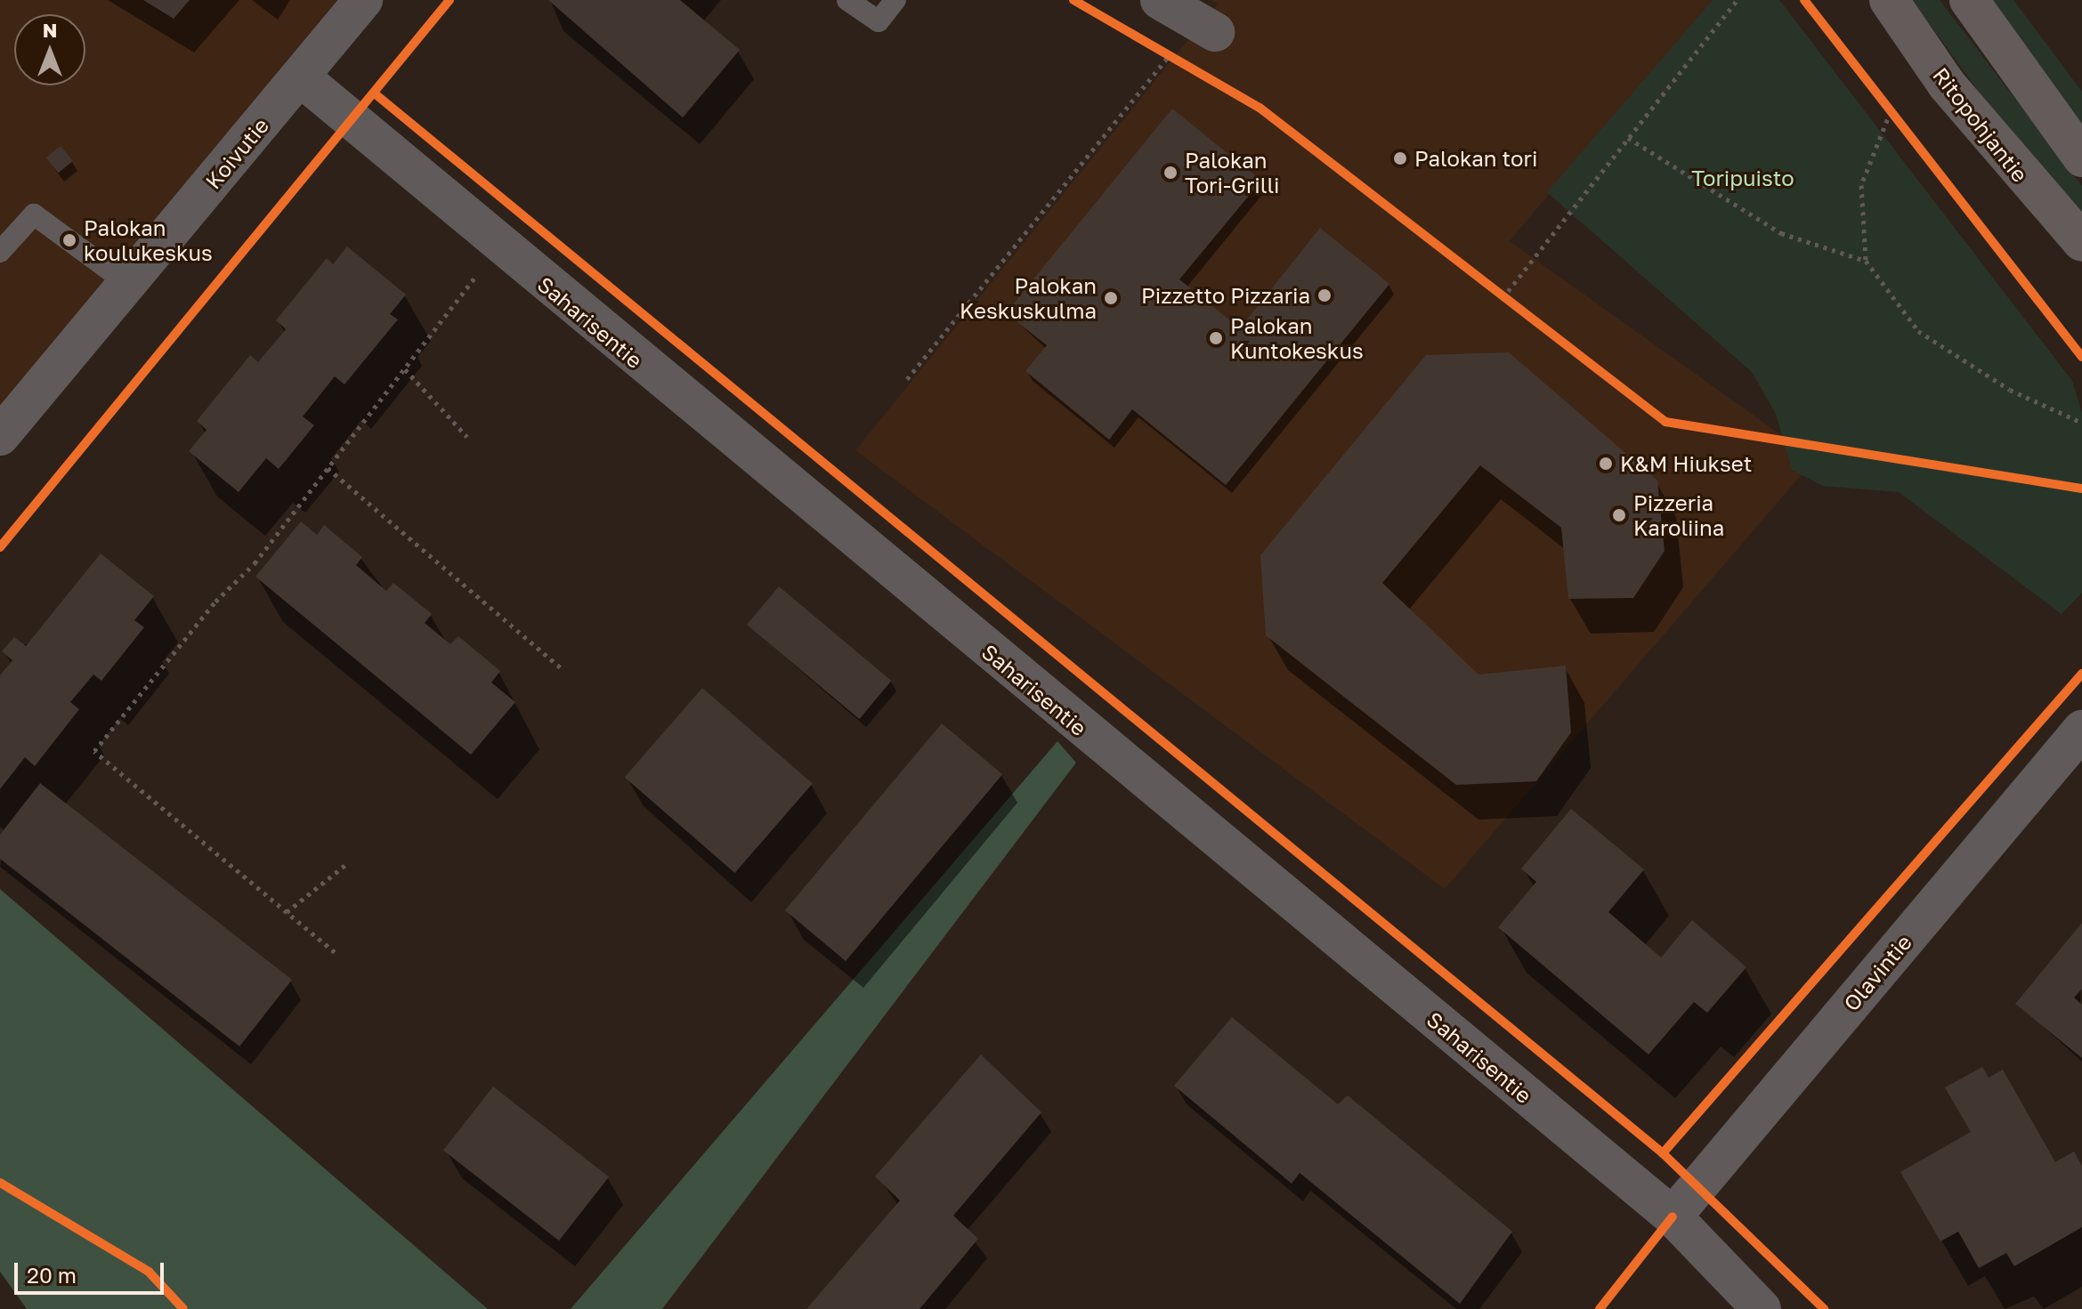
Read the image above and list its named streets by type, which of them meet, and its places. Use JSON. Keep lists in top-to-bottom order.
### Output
{
  "streets": {
    "main road": ["Ritopohjantie"],
    "street": ["Koivutie", "Saharisentie", "Olavintie"]
  },
  "crossings": [
    ["Koivutie", "Saharisentie"],
    ["Saharisentie", "Olavintie"]
  ],
  "parks": ["Toripuisto"],
  "places": [
    "Palokan tori",
    "Palokan Tori-Grilli",
    "Palokan koulukeskus",
    "Pizzetto Pizzaria",
    "Palokan Keskuskulma",
    "Palokan Kuntokeskus",
    "K&M Hiukset",
    "Pizzeria Karoliina"
  ],
  "scale_bar": "20 m",
  "north": "top"
}
